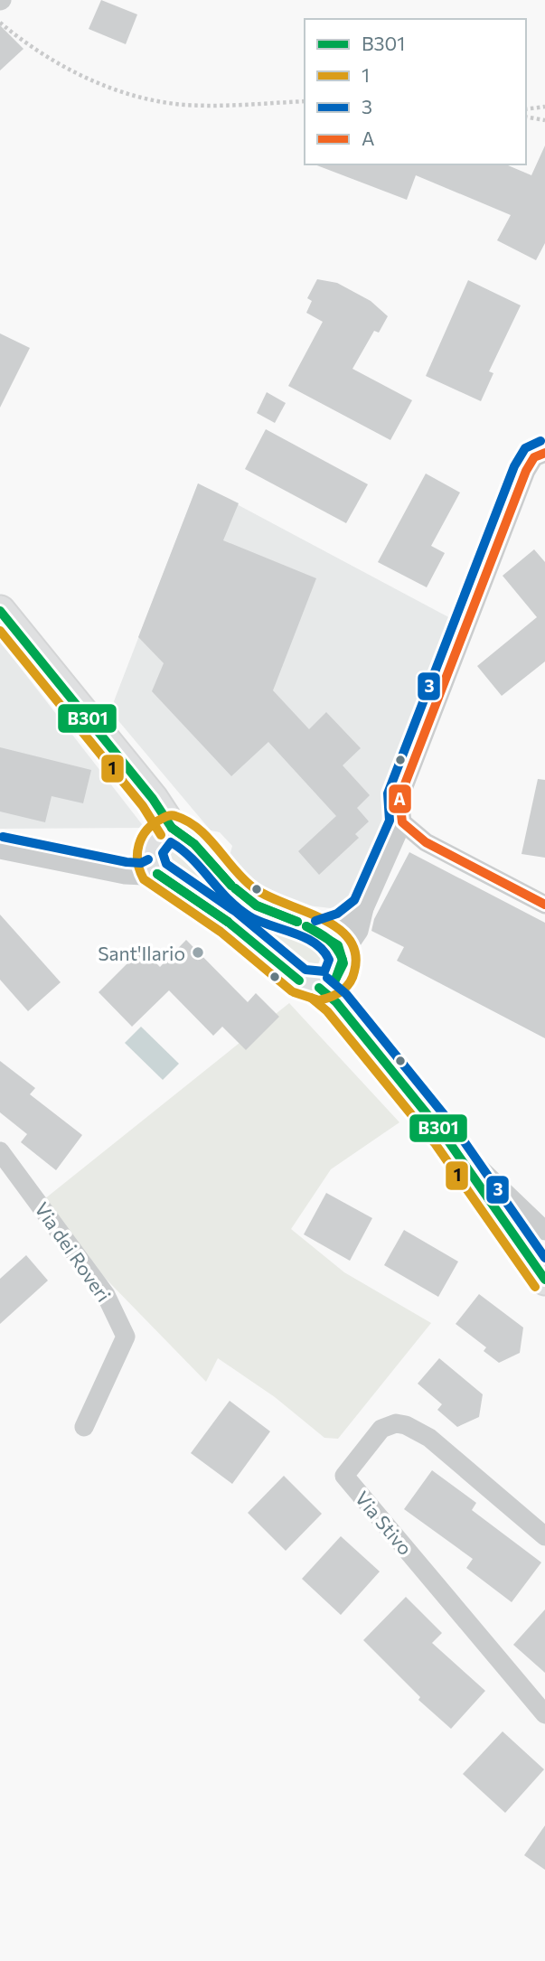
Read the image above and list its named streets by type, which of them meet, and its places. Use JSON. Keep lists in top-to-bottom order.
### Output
{
  "streets": {
    "street": ["Via dei Roveri", "Via Stivo"]
  },
  "places": ["Sant'Ilario"],
  "lines": [
    "transit line 3",
    "transit line A",
    "transit line B301",
    "transit line 1"
  ],
  "legend": [
    "B301",
    "1",
    "3",
    "A"
  ]
}
